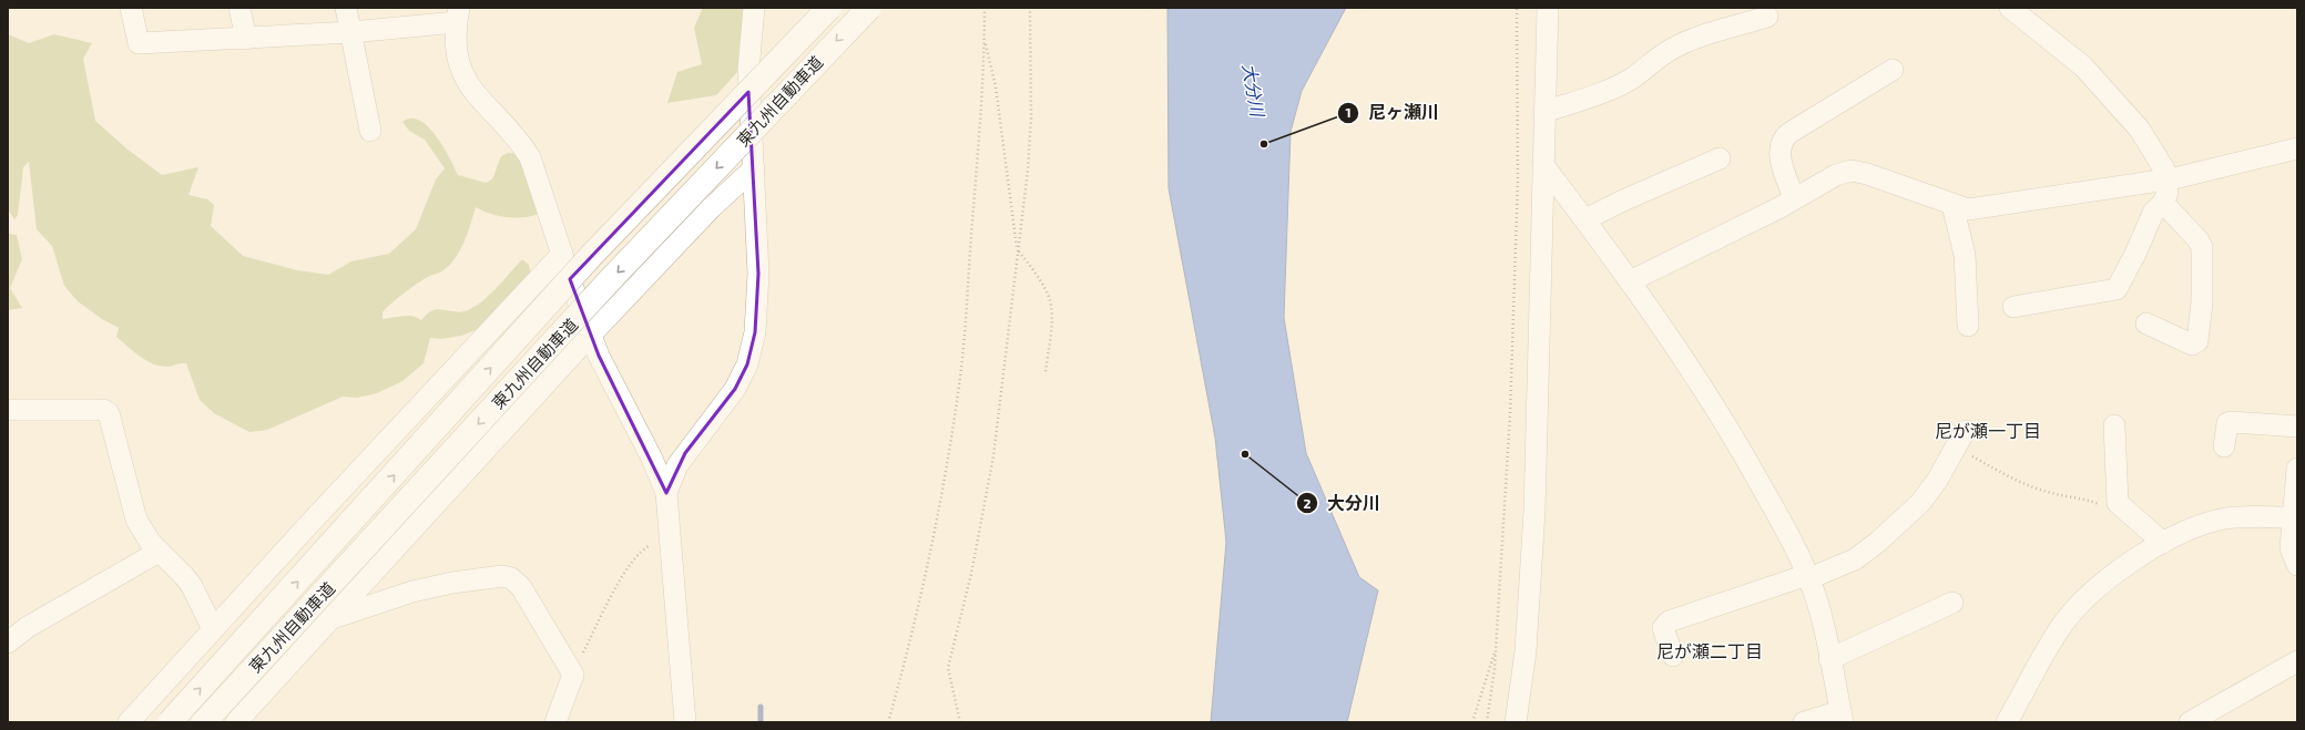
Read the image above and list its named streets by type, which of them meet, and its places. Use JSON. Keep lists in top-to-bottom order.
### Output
{
  "streets": {
    "highway": ["東九州自動車道"]
  },
  "districts": ["尼が瀬一丁目", "尼が瀬二丁目"],
  "water": ["大分川"],
  "places": ["尼ヶ瀬川", "大分川"]
}
